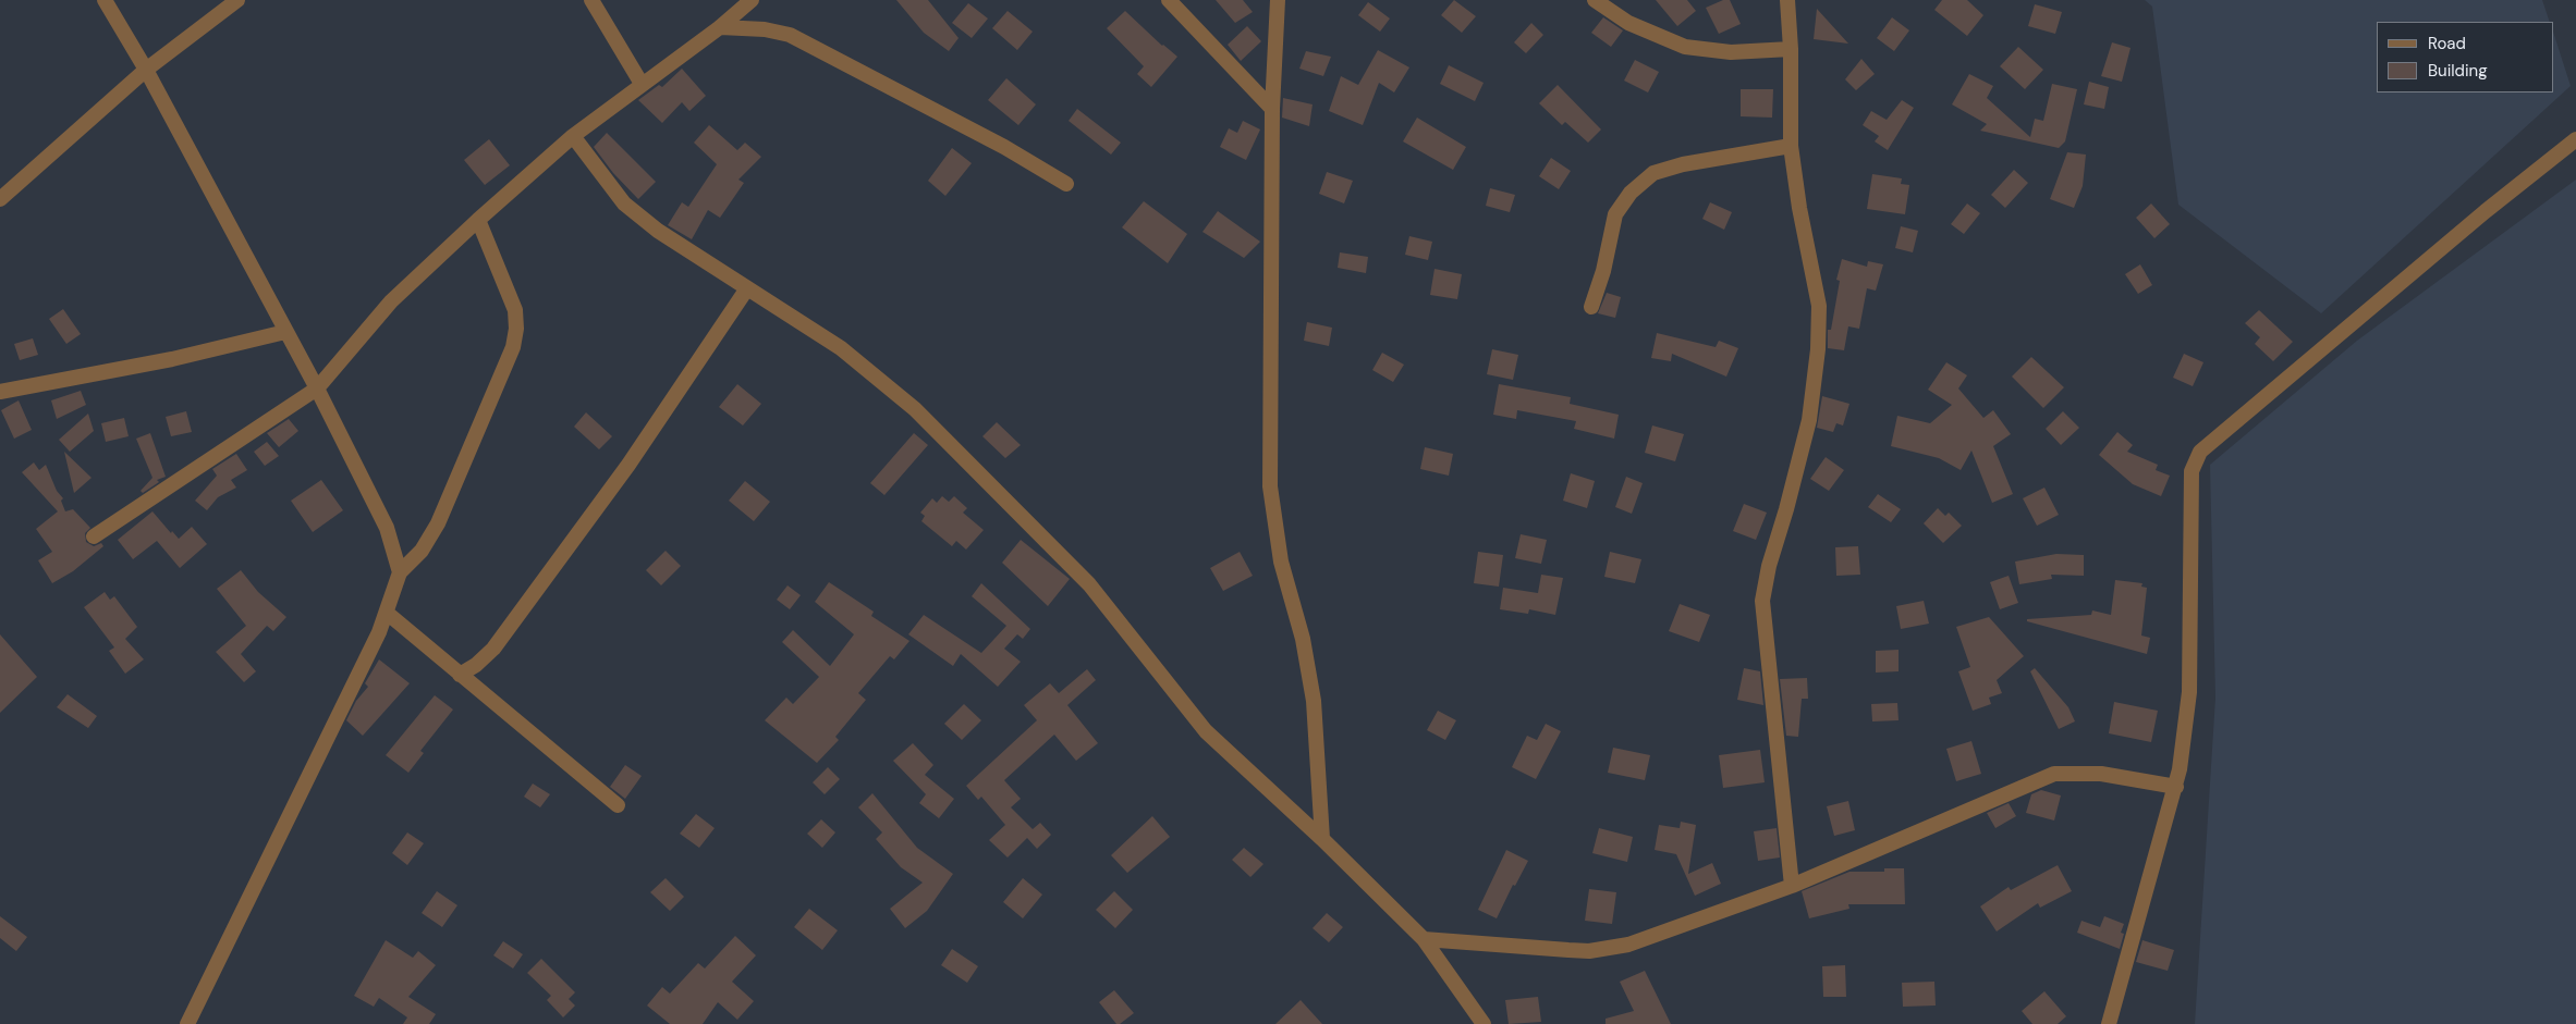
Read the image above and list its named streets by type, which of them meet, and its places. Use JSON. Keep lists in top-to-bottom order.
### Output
{
  "legend": ["Road", "Building"]
}
